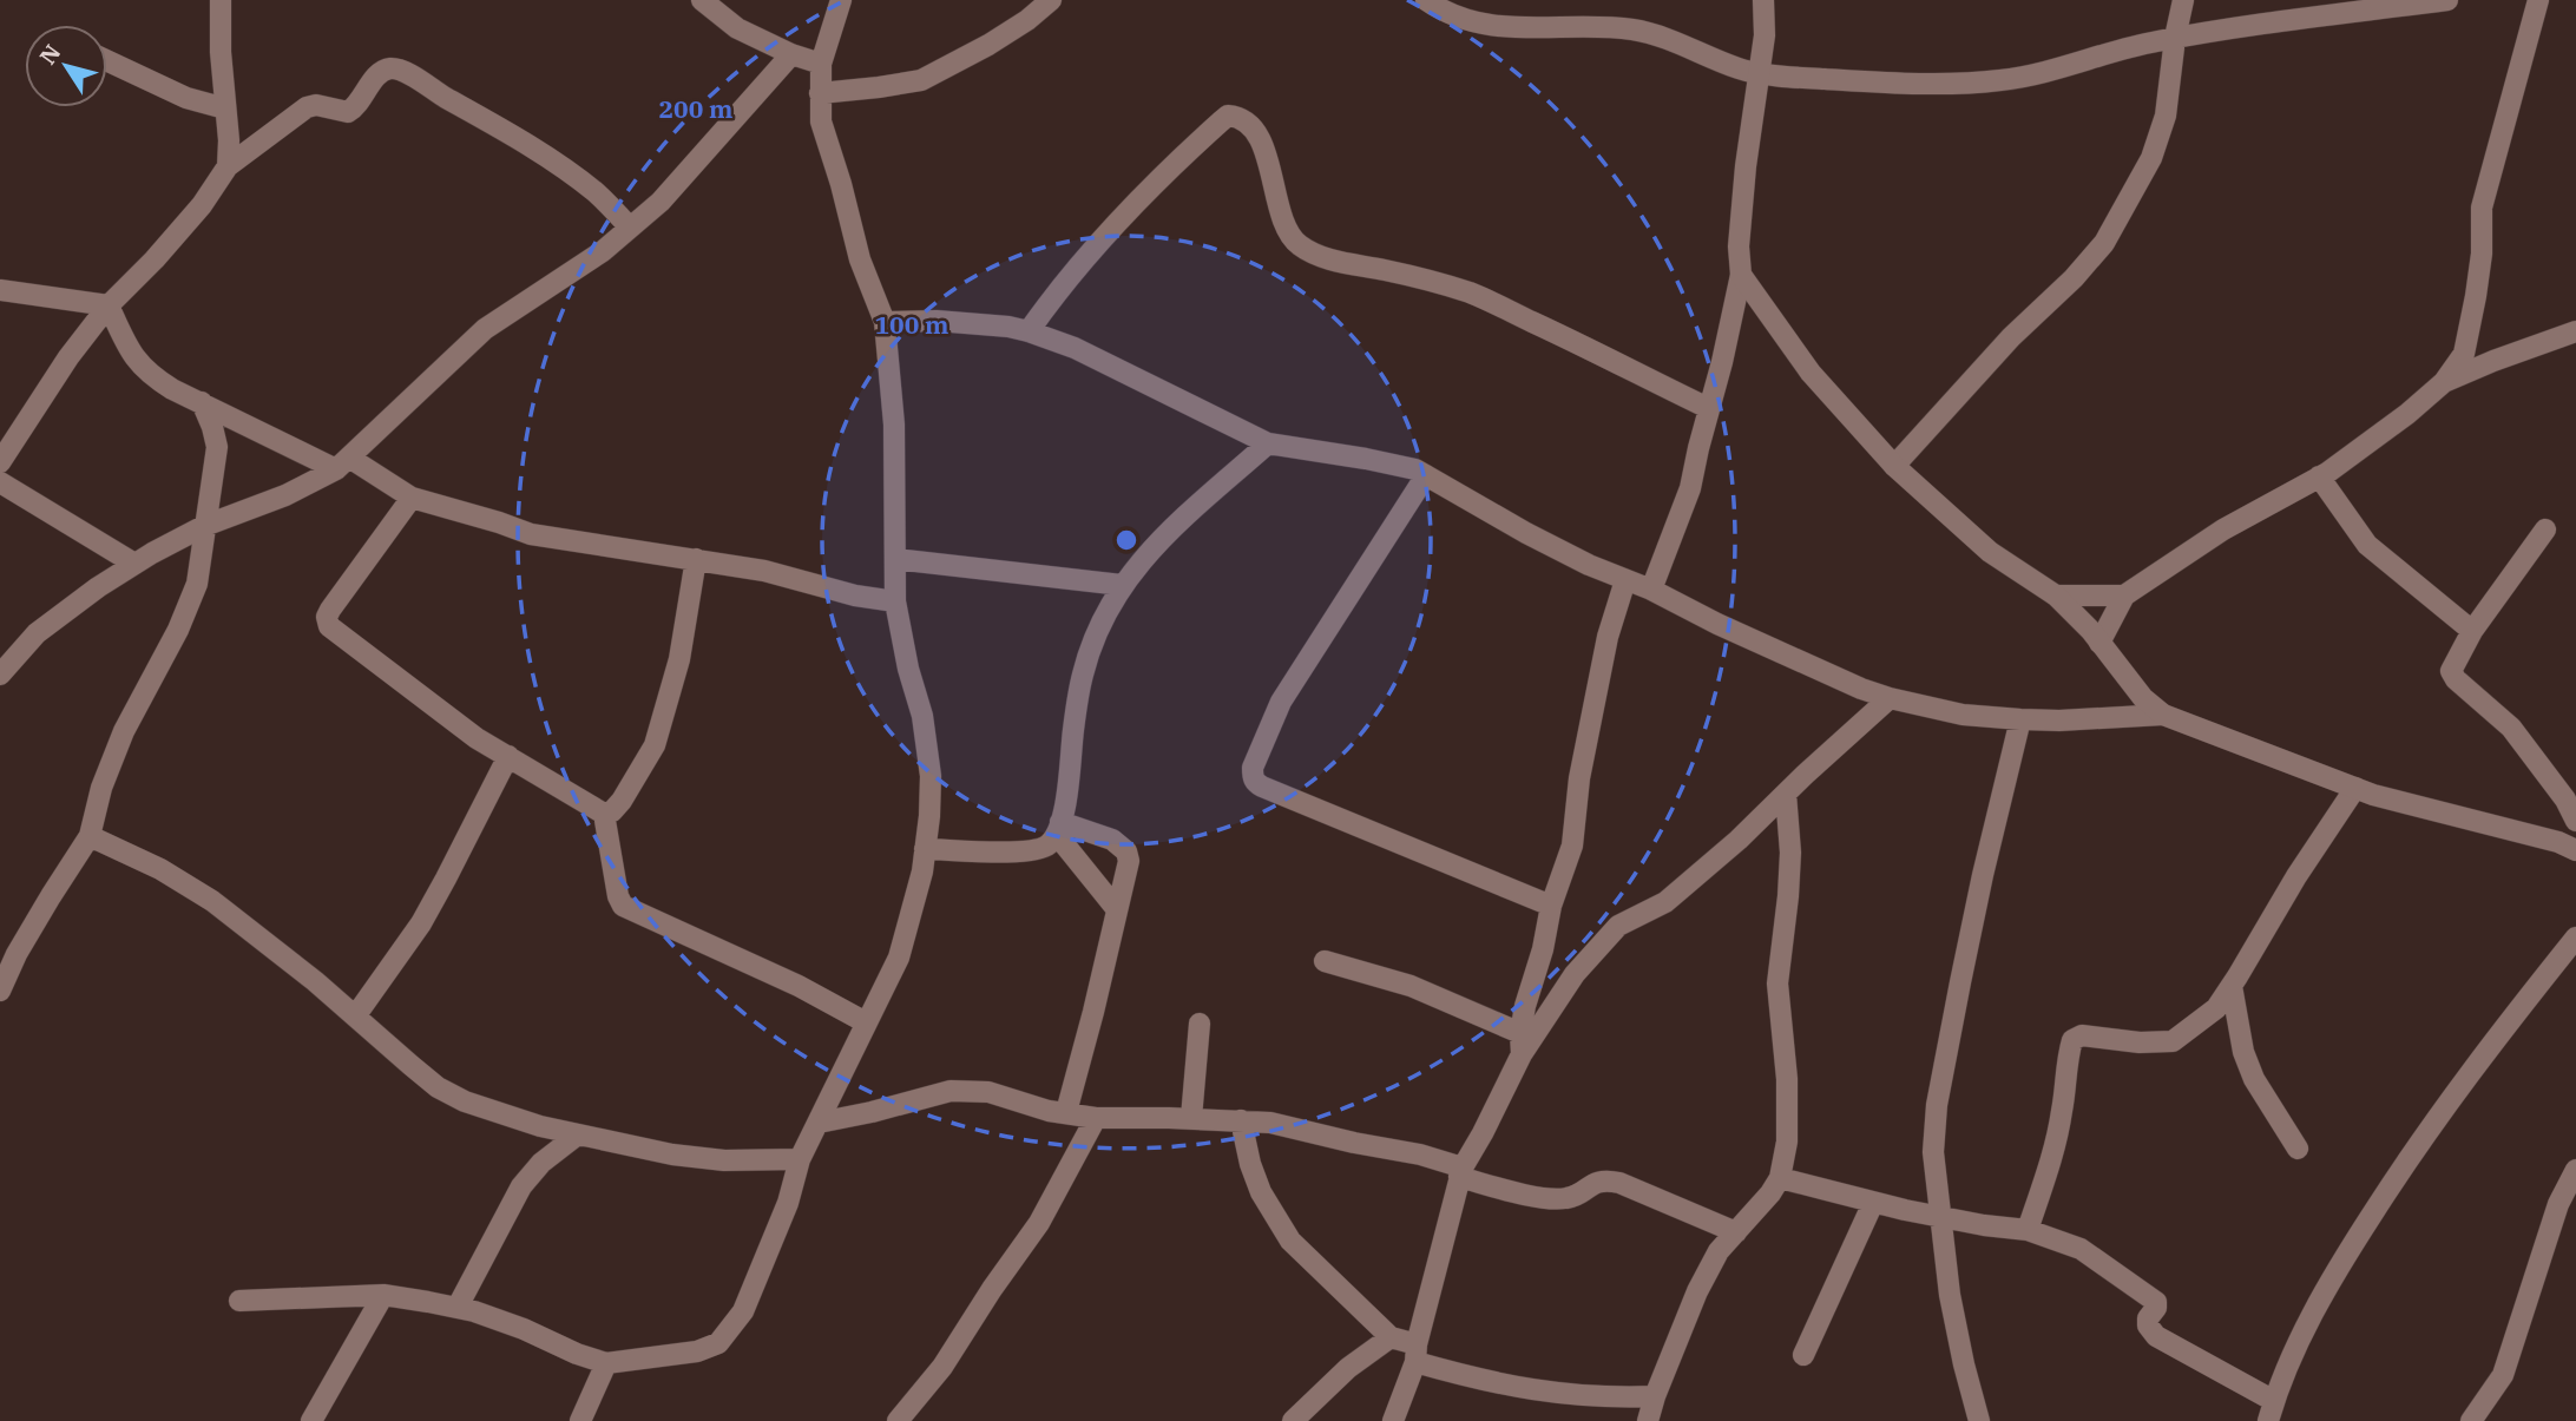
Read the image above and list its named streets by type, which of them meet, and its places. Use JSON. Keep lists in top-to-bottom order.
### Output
{
  "north": "top left",
  "rings": ["200 m", "100 m"]
}
